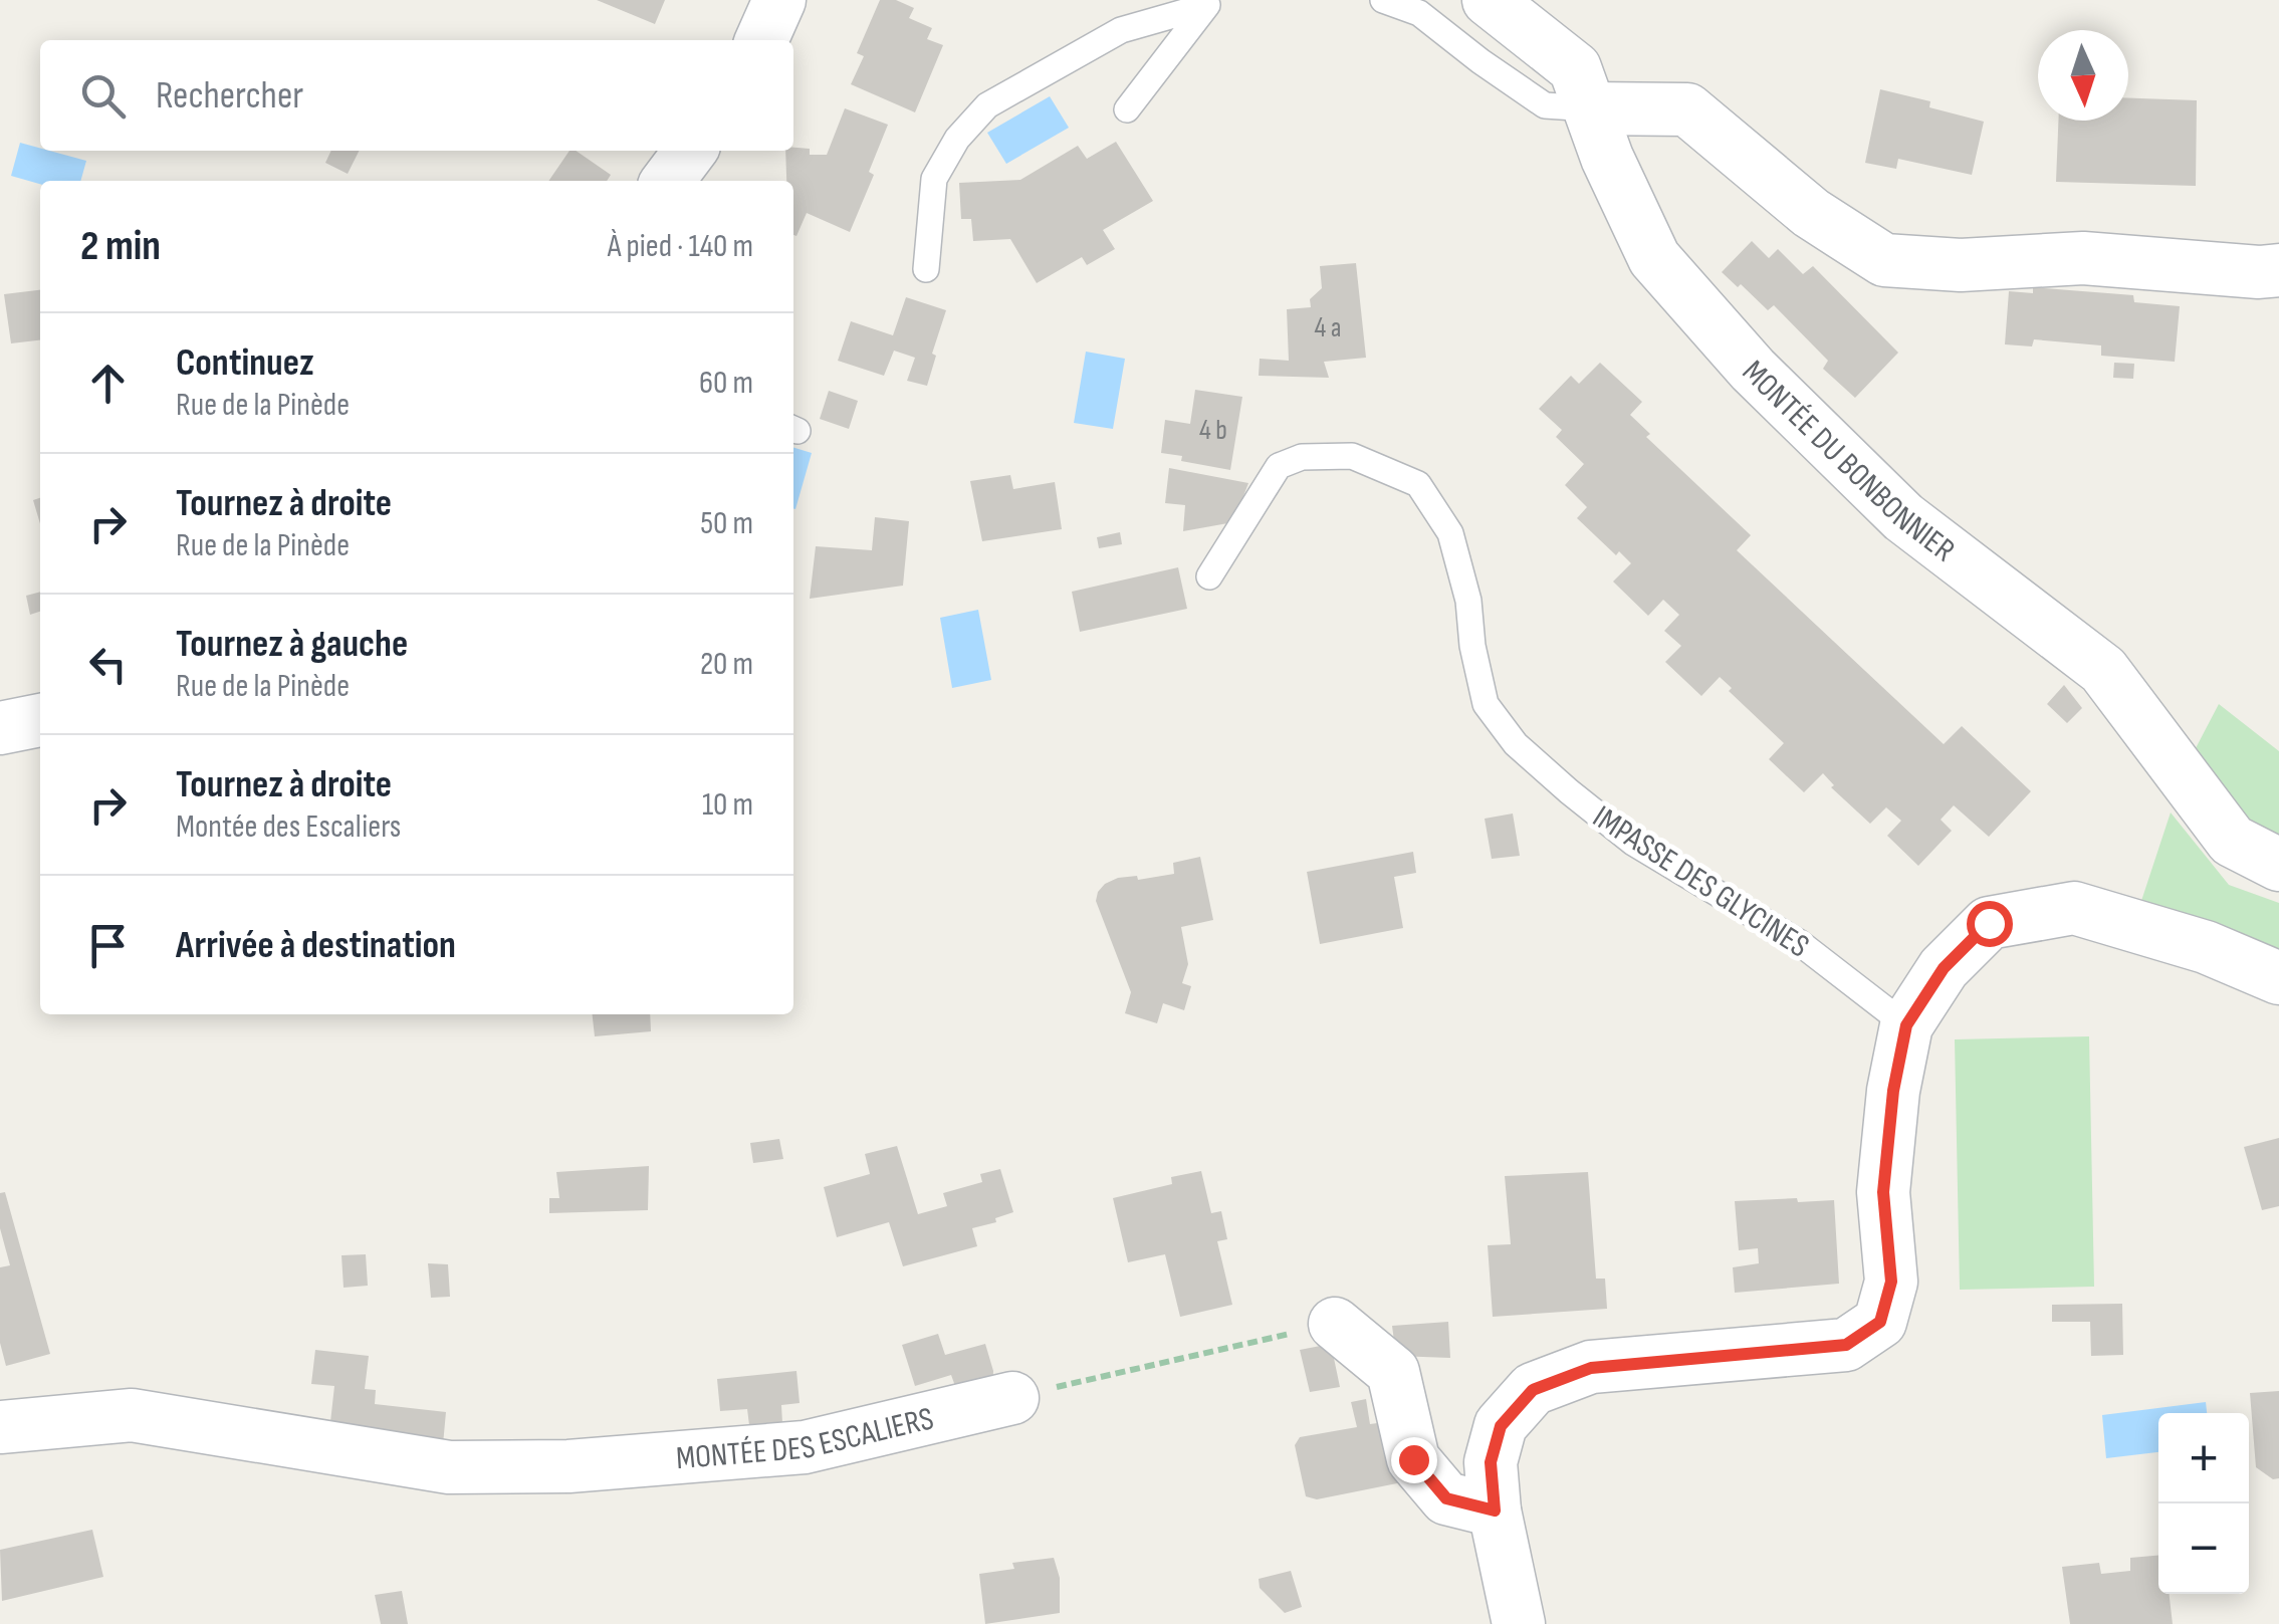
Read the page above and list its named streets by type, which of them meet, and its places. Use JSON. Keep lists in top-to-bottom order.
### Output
{
  "streets": {
    "street": ["MONTÉE DU BONBONNIER", "MONTÉE DES ESCALIERS"],
    "lane": ["IMPASSE DES GLYCINES"]
  },
  "house_numbers": ["4 a", "4 b"],
  "north": "bottom",
  "page": {
    "search": "Rechercher",
    "heading": ["2 min", "À pied · 140 m"],
    "list": [
      ["Continuez", "Rue de la Pinède", "60 m"],
      ["Tournez à droite", "Rue de la Pinède", "50 m"],
      ["Tournez à gauche", "Rue de la Pinède", "20 m"],
      ["Tournez à droite", "Montée des Escaliers", "10 m"],
      "Arrivée à destination"
    ],
    "map_buttons": ["+", "−"]
  }
}
